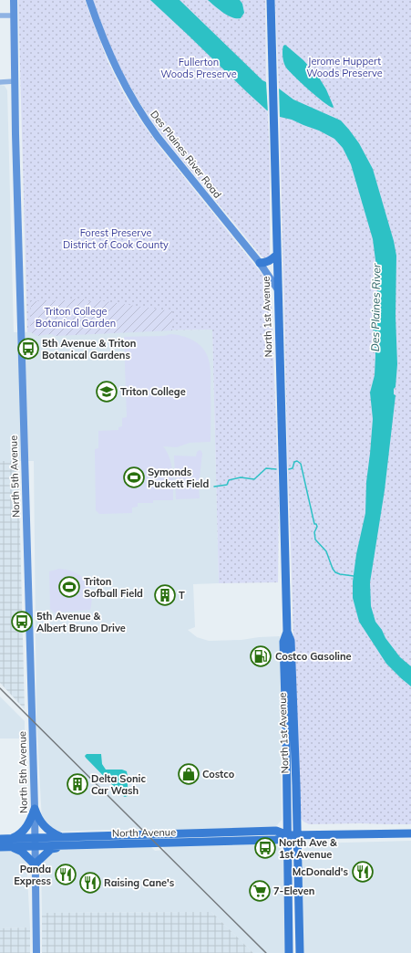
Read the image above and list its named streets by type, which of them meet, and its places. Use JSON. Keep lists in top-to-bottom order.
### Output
{
  "streets": {
    "main road": ["North 1st Avenue", "North Avenue"],
    "street": ["Des Plaines River Road", "North 5th Avenue"]
  },
  "crossings": [
    ["Des Plaines River Road", "North 1st Avenue"],
    ["North 1st Avenue", "North Avenue"],
    ["North 5th Avenue", "North Avenue"]
  ],
  "water": ["Des Plaines River"],
  "parks": [
    "Jerome Huppert Woods Preserve",
    "Fullerton Woods Preserve",
    "Forest Preserve District of Cook County",
    "Triton College Botanical Garden"
  ],
  "places": {
    "bus stop": ["5th Avenue & Triton Botanical Gardens", "5th Avenue & Albert Bruno Drive", "North Ave & 1st Avenue"],
    "school or university": ["Triton College"],
    "sports": ["Symonds Puckett Field", "Triton Sofball Field"],
    "building": ["T", "Delta Sonic Car Wash"],
    "fuel station": ["Costco Gasoline"],
    "shop": ["Costco"],
    "restaurant": ["McDonald's", "Panda Express", "Raising Cane's"],
    "supermarket": ["7-Eleven"]
  }
}
